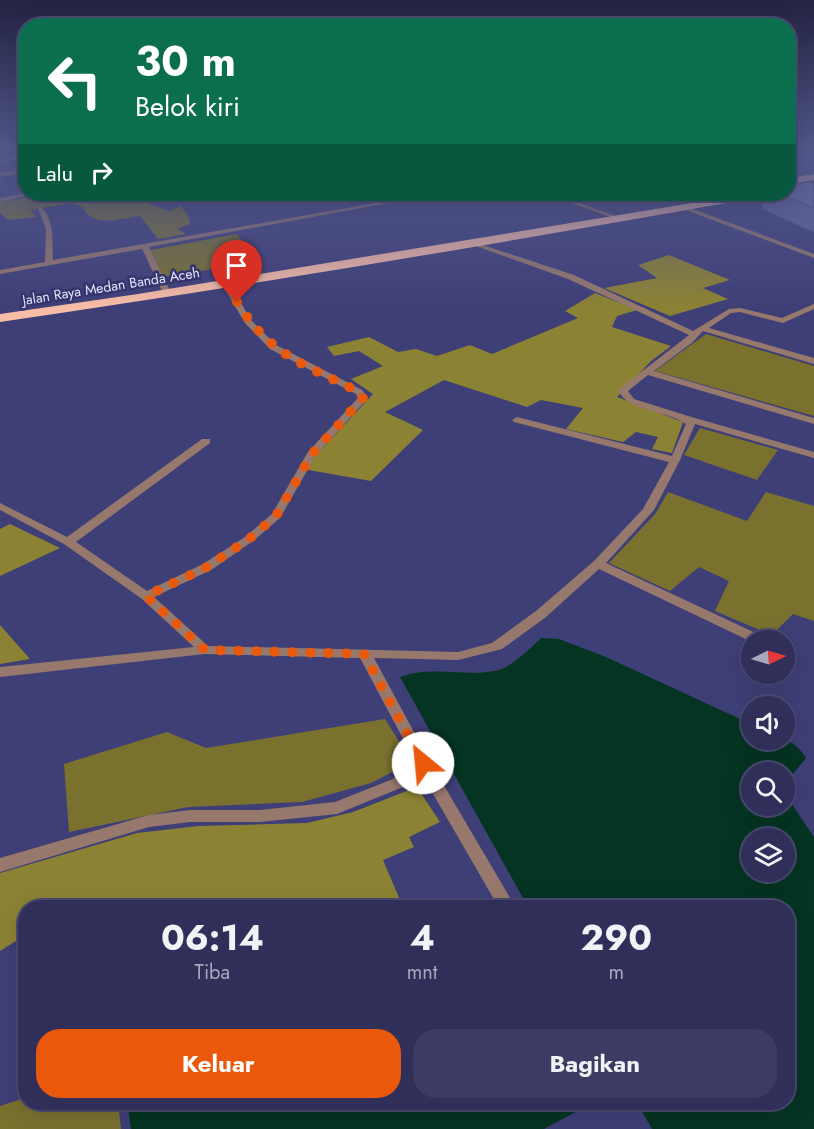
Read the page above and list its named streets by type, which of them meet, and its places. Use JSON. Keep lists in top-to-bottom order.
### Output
{
  "streets": {
    "highway": ["Jalan Raya Medan Banda Aceh"]
  },
  "north": "right",
  "page": {
    "turn": ["30 m", "Belok kiri"],
    "then": "Lalu",
    "eta": [
      "06:14",
      "Tiba",
      "4",
      "mnt",
      "290",
      "m"
    ],
    "buttons": ["Keluar", "Bagikan"]
  }
}
